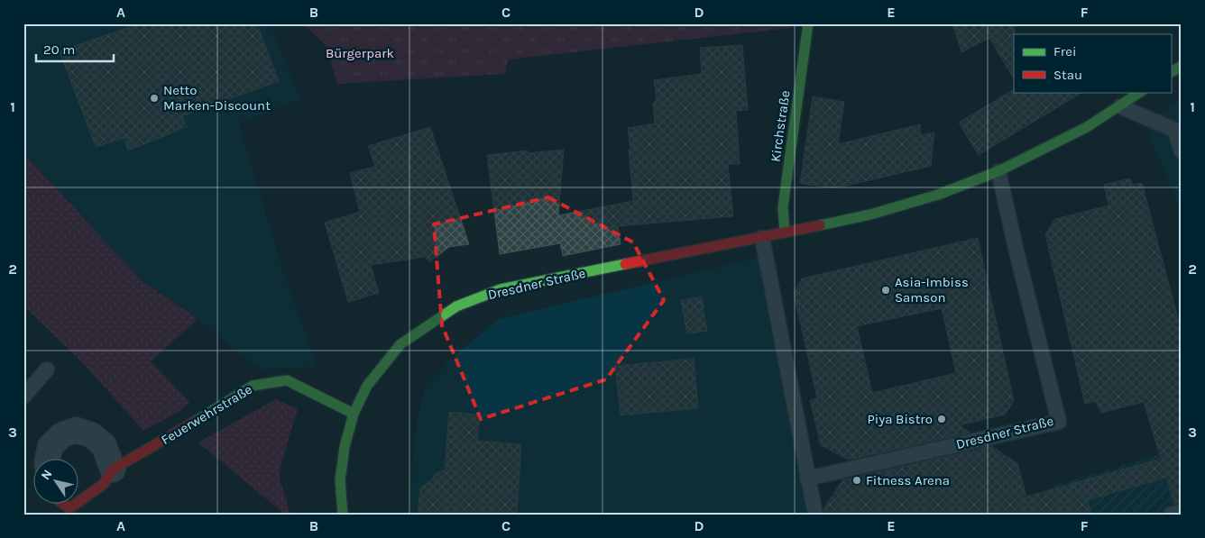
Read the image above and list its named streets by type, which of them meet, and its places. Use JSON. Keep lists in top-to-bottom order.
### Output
{
  "streets": {
    "main road": ["Kirchstraße", "Dresdner Straße", "Feuerwehrstraße"]
  },
  "crossings": [
    ["Kirchstraße", "Dresdner Straße"],
    ["Dresdner Straße", "Feuerwehrstraße"]
  ],
  "parks": ["Bürgerpark"],
  "places": [
    "Netto Marken-Discount",
    "Asia-Imbiss Samson",
    "Piya Bistro",
    "Fitness Arena"
  ],
  "legend": ["Frei", "Stau"],
  "scale_bar": "20 m",
  "north": "top left",
  "grid": {
    "columns": [
      "A",
      "B",
      "C",
      "D",
      "E",
      "F"
    ],
    "rows": ["1", "2", "3"]
  }
}
